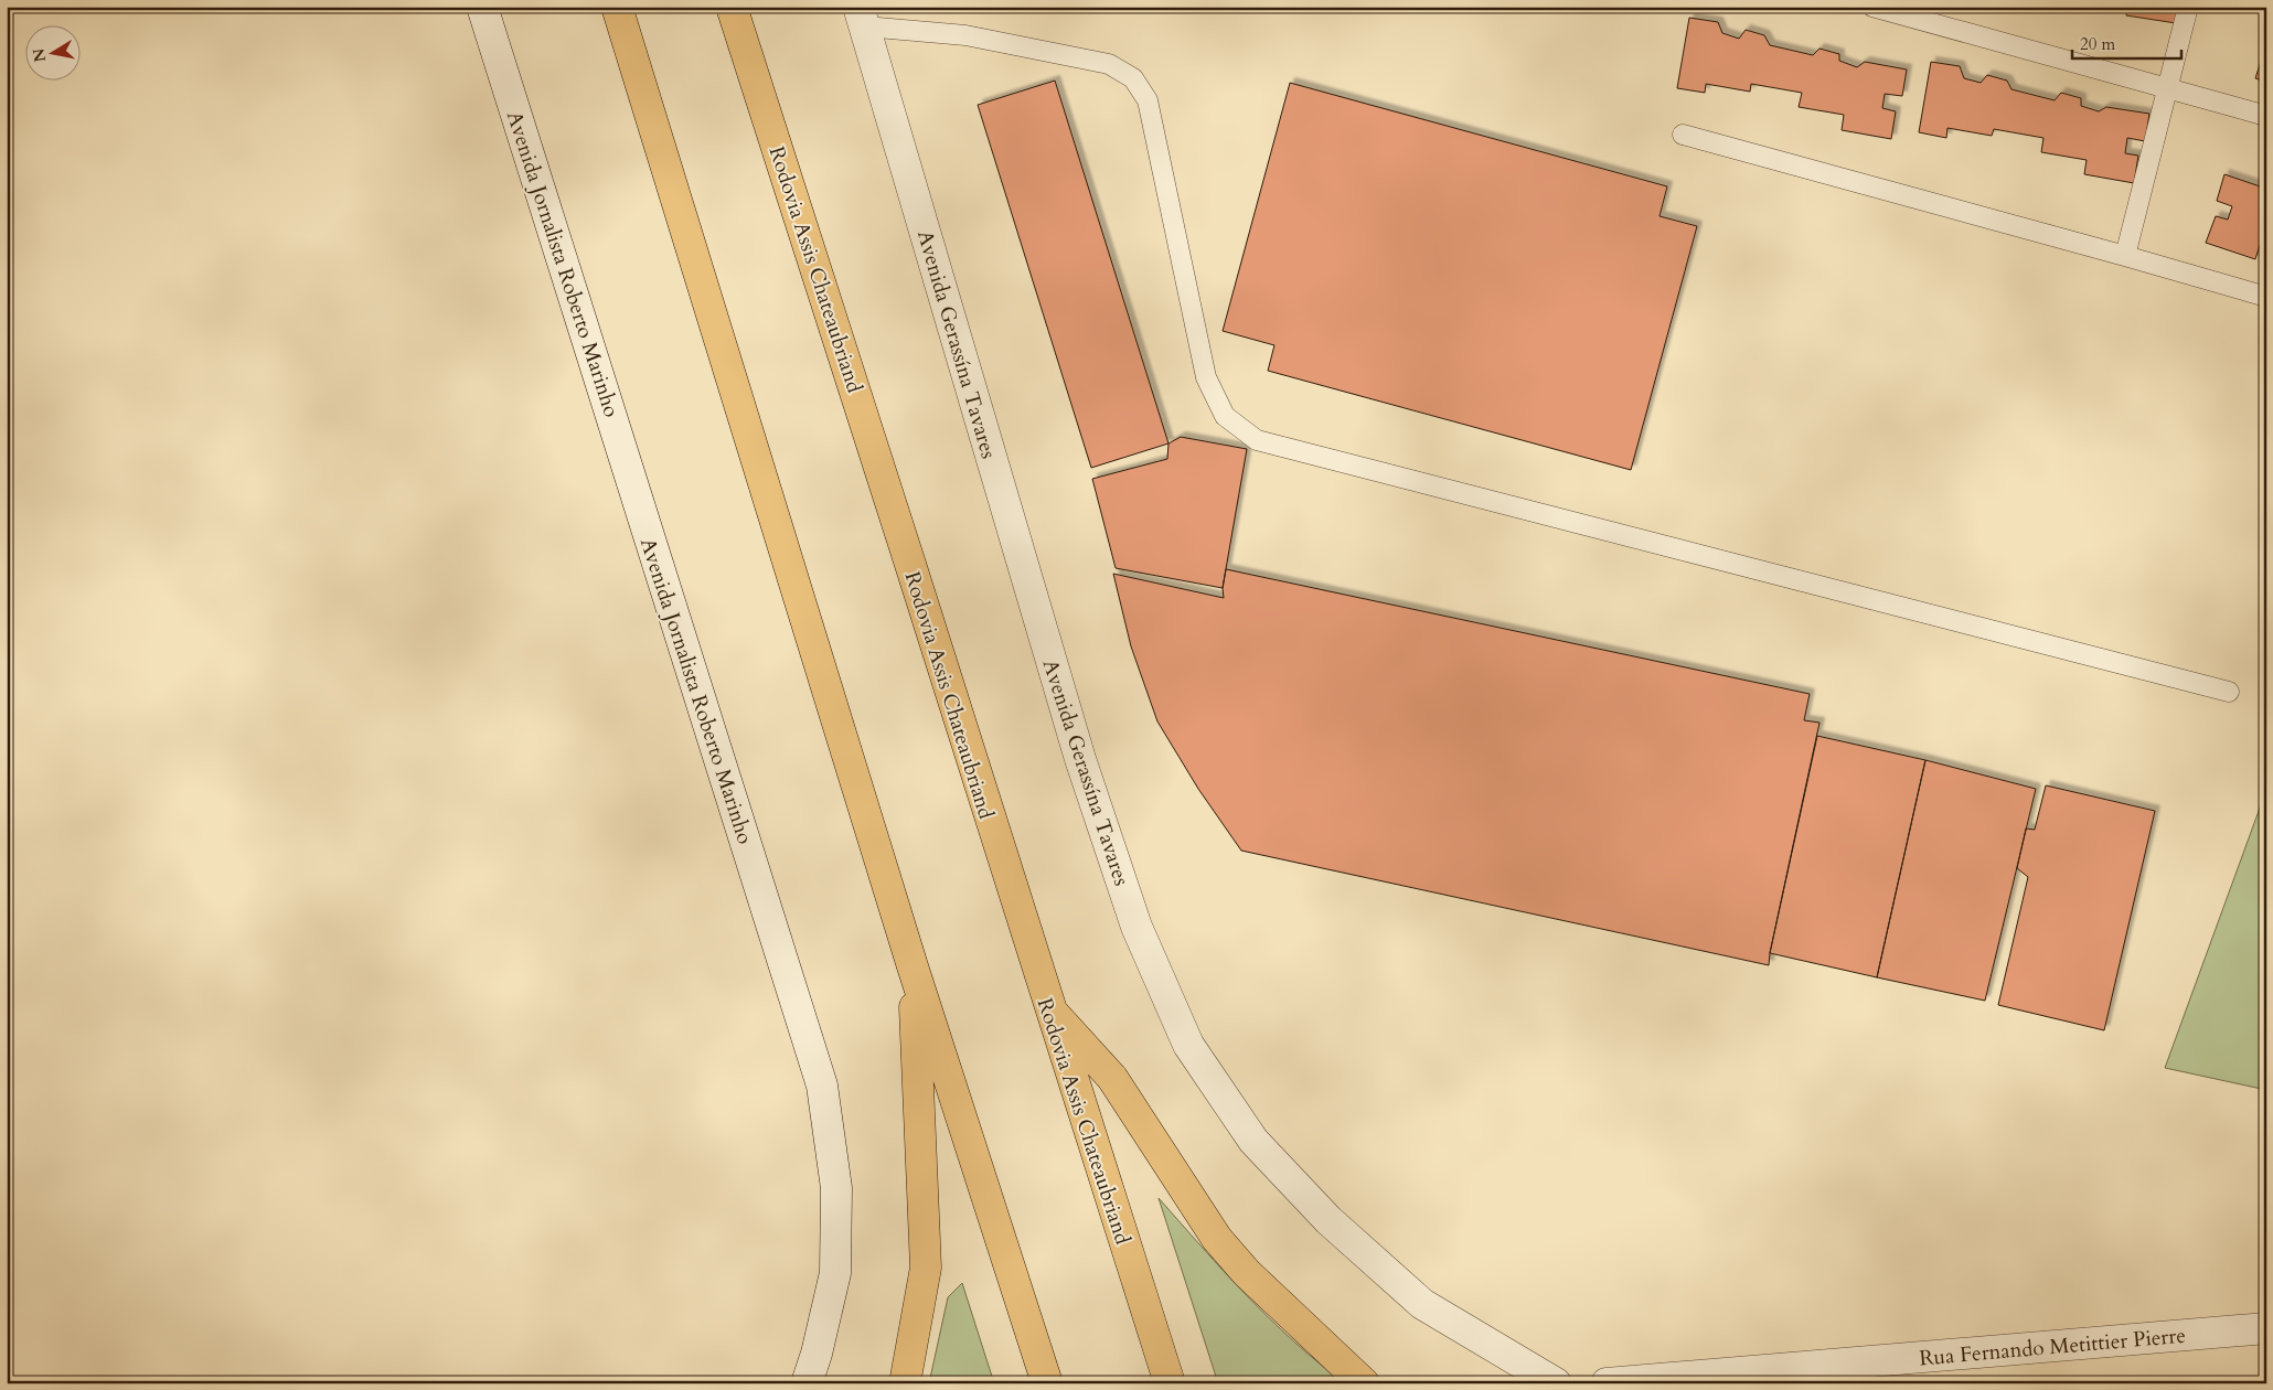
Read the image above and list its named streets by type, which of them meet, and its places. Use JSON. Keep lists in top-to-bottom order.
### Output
{
  "streets": {
    "highway": ["Rodovia Assis Chateaubriand"],
    "street": ["Avenida Jornalista Roberto Marinho", "Avenida Gerassína Tavares", "Rua Fernando Metittier Pierre"]
  },
  "scale_bar": "20 m",
  "north": "left"
}
